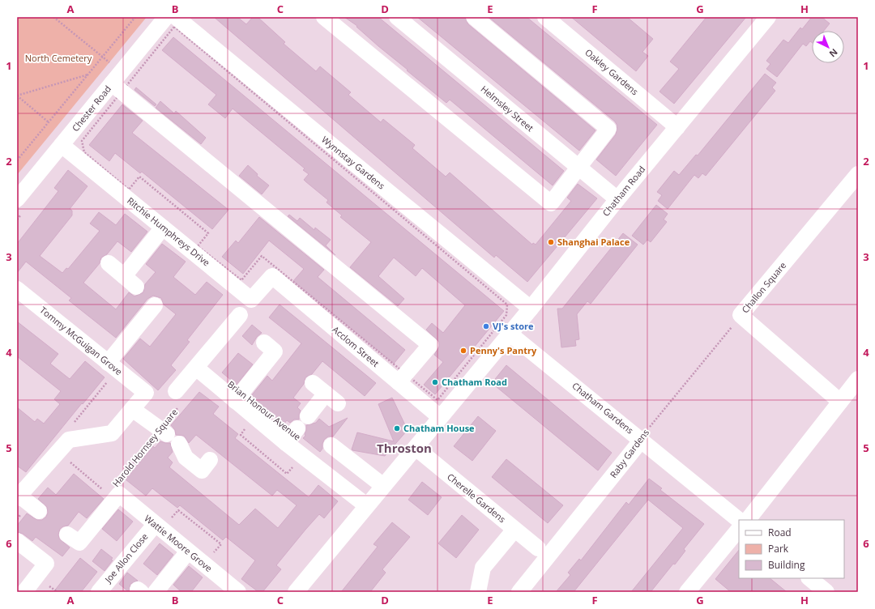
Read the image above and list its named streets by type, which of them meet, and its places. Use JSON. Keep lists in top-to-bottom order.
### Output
{
  "streets": {
    "street": [
      "Oakley Gardens",
      "Chester Road",
      "Helmsley Street",
      "Wynnstay Gardens",
      "Chatham Road",
      "Ritchie Humphreys Drive",
      "Challon Square",
      "Tommy McGuigan Grove",
      "Acclom Street",
      "Chatham Gardens",
      "Brian Honour Avenue",
      "Raby Gardens",
      "Cherelle Gardens",
      "Wattie Moore Grove",
      "Joe Allon Close"
    ],
    "path": ["Harold Hornsey Square"]
  },
  "crossings": [
    ["Oakley Gardens", "Chatham Road"],
    ["Chester Road", "Ritchie Humphreys Drive"],
    ["Helmsley Street", "Chatham Road"],
    ["Wynnstay Gardens", "Chatham Road"],
    ["Chatham Road", "Acclom Street"],
    ["Chatham Road", "Chatham Gardens"],
    ["Chatham Road", "Brian Honour Avenue"],
    ["Chatham Road", "Cherelle Gardens"],
    ["Ritchie Humphreys Drive", "Acclom Street"],
    ["Challon Square", "Raby Gardens"],
    ["Chatham Gardens", "Raby Gardens"],
    ["Harold Hornsey Square", "Wattie Moore Grove"],
    ["Wattie Moore Grove", "Joe Allon Close"]
  ],
  "districts": ["Throston"],
  "parks": ["North Cemetery"],
  "places": [
    "Shanghai Palace",
    "VJ's store",
    "Penny's Pantry",
    "Chatham Road",
    "Chatham House"
  ],
  "legend": ["Road", "Park", "Building"],
  "north": "bottom right",
  "grid": {
    "columns": [
      "A",
      "B",
      "C",
      "D",
      "E",
      "F",
      "G",
      "H"
    ],
    "rows": [
      "1",
      "2",
      "3",
      "4",
      "5",
      "6"
    ]
  }
}
